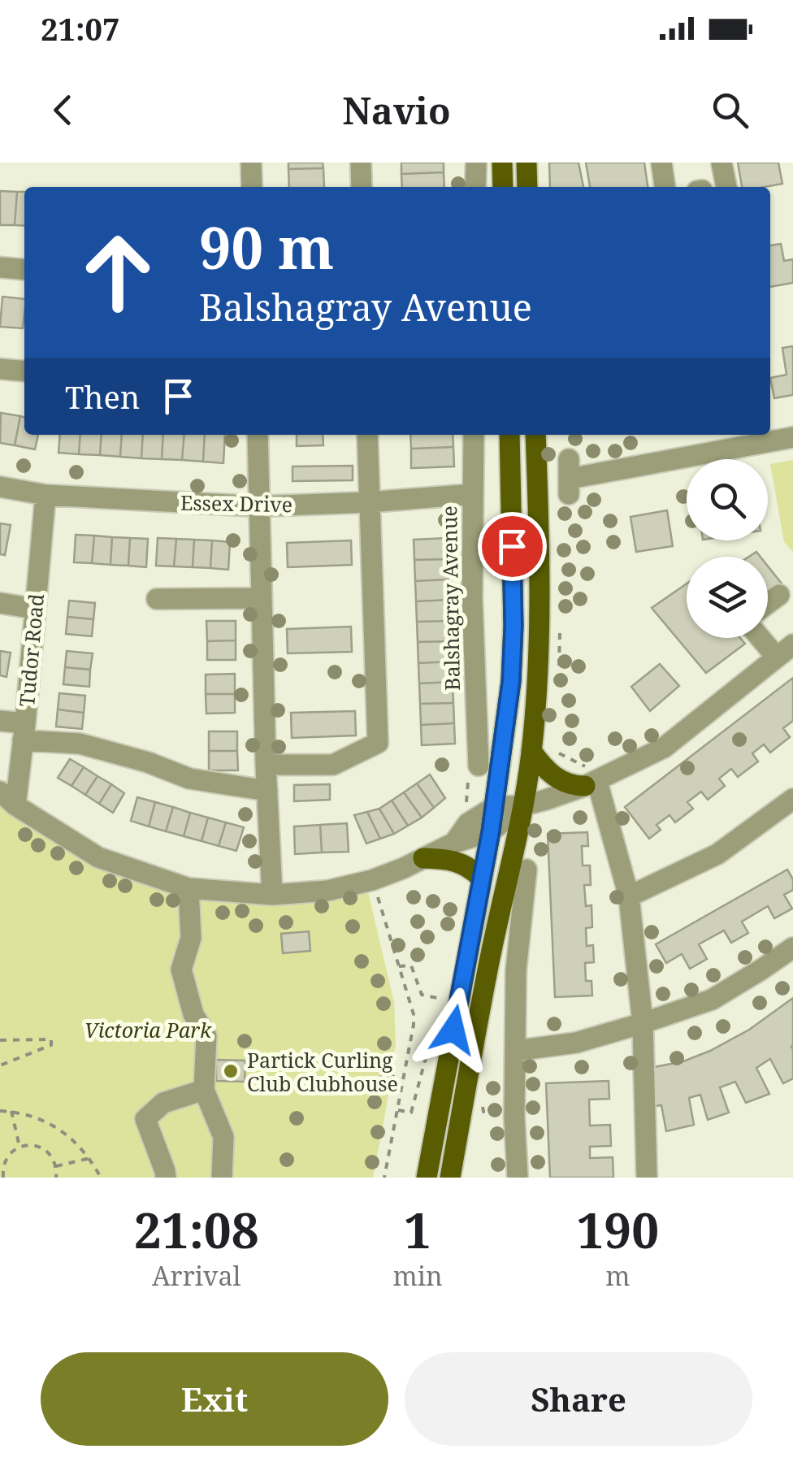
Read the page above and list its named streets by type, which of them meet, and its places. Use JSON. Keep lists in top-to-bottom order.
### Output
{
  "streets": {
    "street": ["Essex Drive", "Balshagray Avenue", "Tudor Road"]
  },
  "crossings": [
    ["Essex Drive", "Balshagray Avenue"],
    ["Essex Drive", "Tudor Road"]
  ],
  "parks": ["Victoria Park"],
  "places": ["Partick Curling Club Clubhouse"],
  "page": {
    "status": "21:07",
    "header": "Navio",
    "turn": ["90 m", "Balshagray Avenue"],
    "then": "Then",
    "eta": [
      "21:08",
      "Arrival",
      "1",
      "min",
      "190",
      "m"
    ],
    "buttons": ["Exit", "Share"]
  }
}
